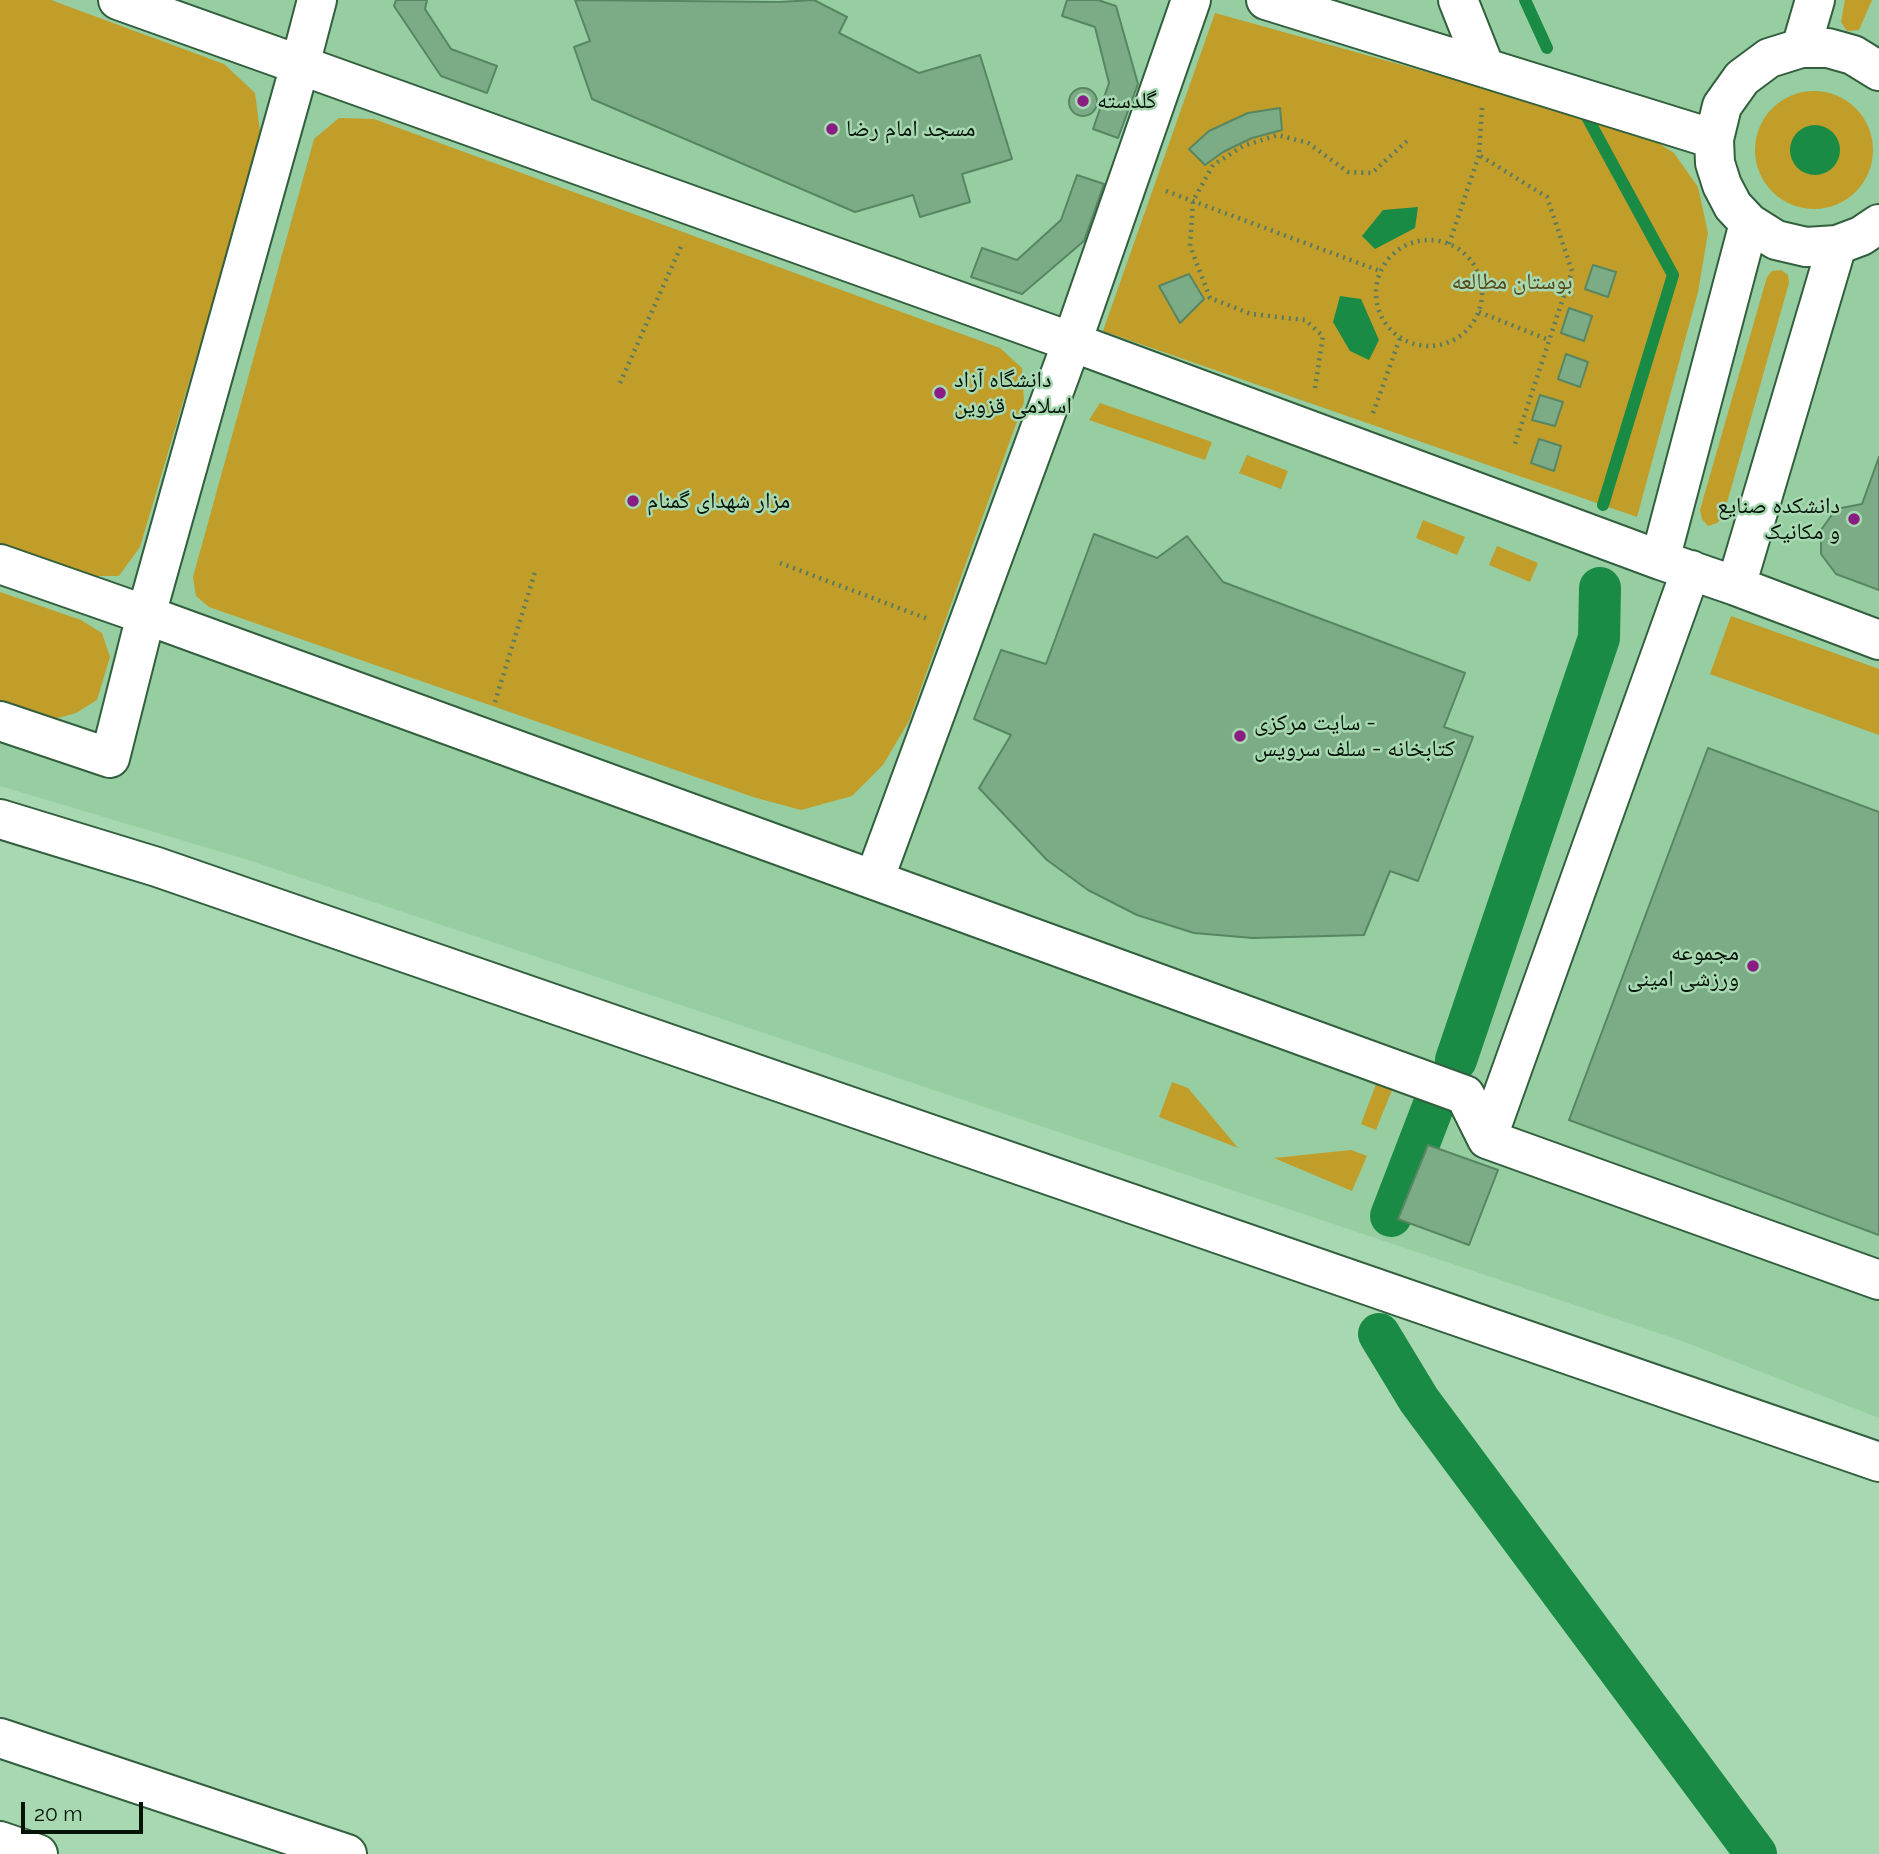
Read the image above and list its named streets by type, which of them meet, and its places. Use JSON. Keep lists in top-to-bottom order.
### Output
{
  "parks": ["بوستان مطالعه"],
  "places": [
    "گلدسته",
    "مسجد امام رضا",
    "دانشگاه آزاد اسلامی قزوین",
    "مزار شهدای گمنام",
    "دانشکده صنایع و مکانیک",
    "سایت مرکزی - کتابخانه - سلف سرویس",
    "مجموعه ورزشی امینی"
  ],
  "scale_bar": "20 m"
}
